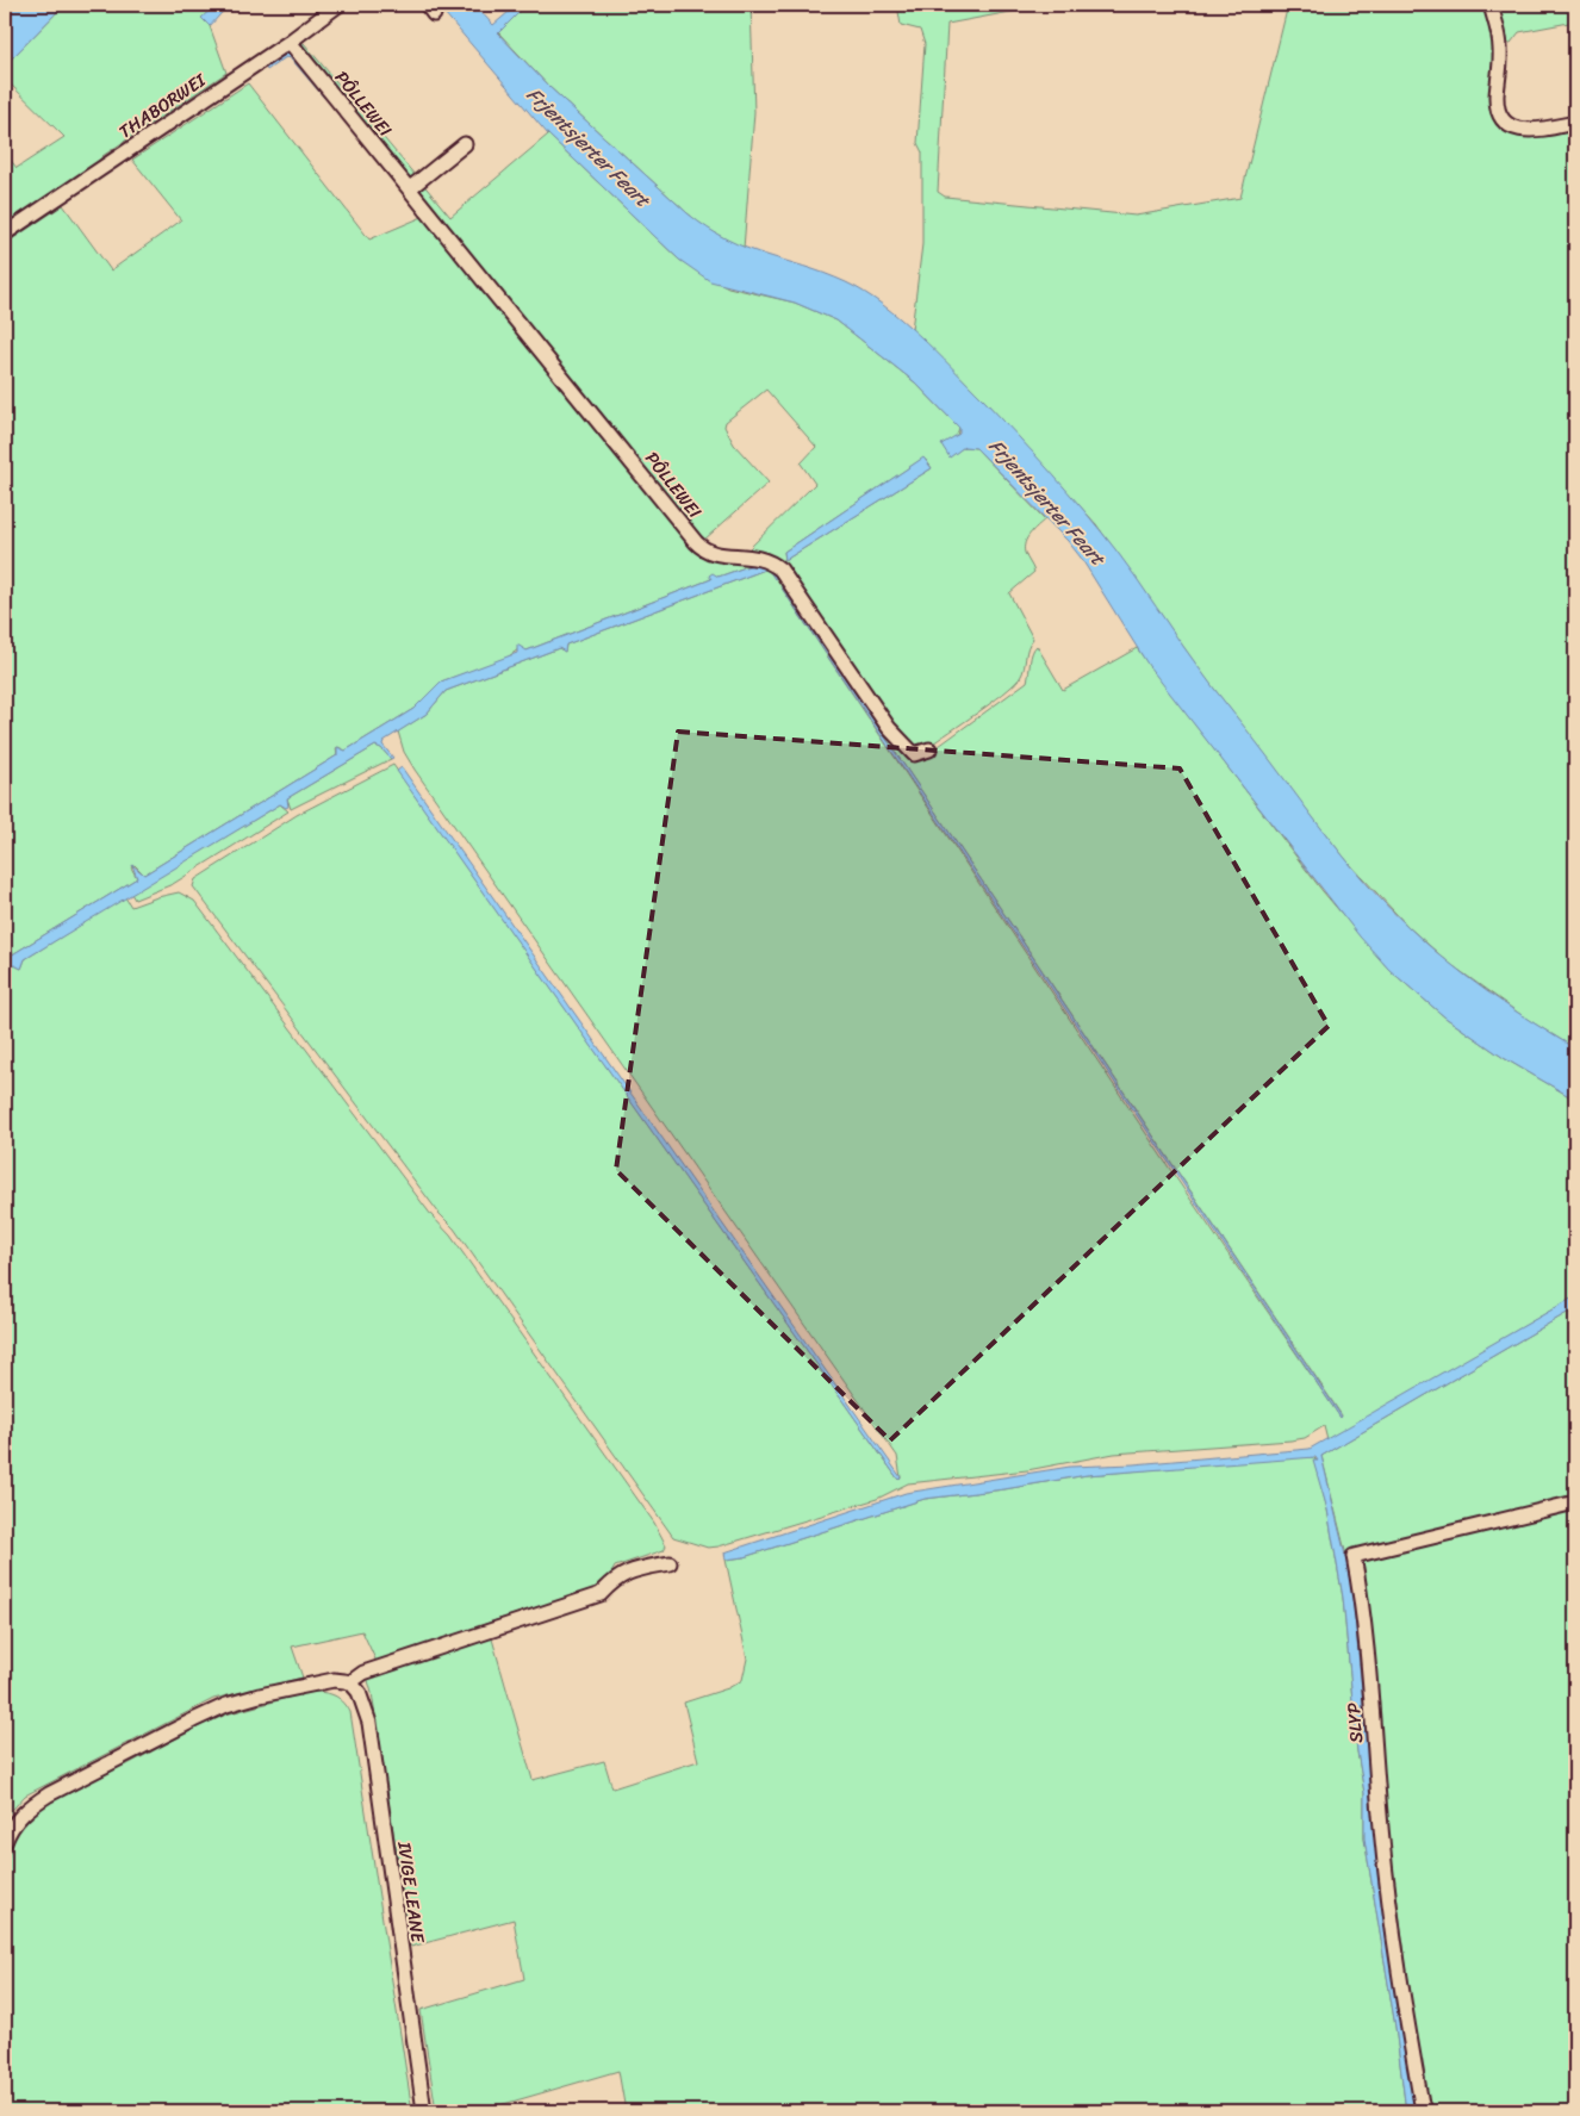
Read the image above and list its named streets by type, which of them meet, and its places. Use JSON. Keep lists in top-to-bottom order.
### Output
{
  "streets": {
    "street": [
      "PÔLLEWEI",
      "THABORWEI",
      "SLYP",
      "IVIGE LEANE"
    ]
  },
  "crossings": [
    ["PÔLLEWEI", "THABORWEI"]
  ],
  "water": ["Frjentsjerter Feart"]
}
